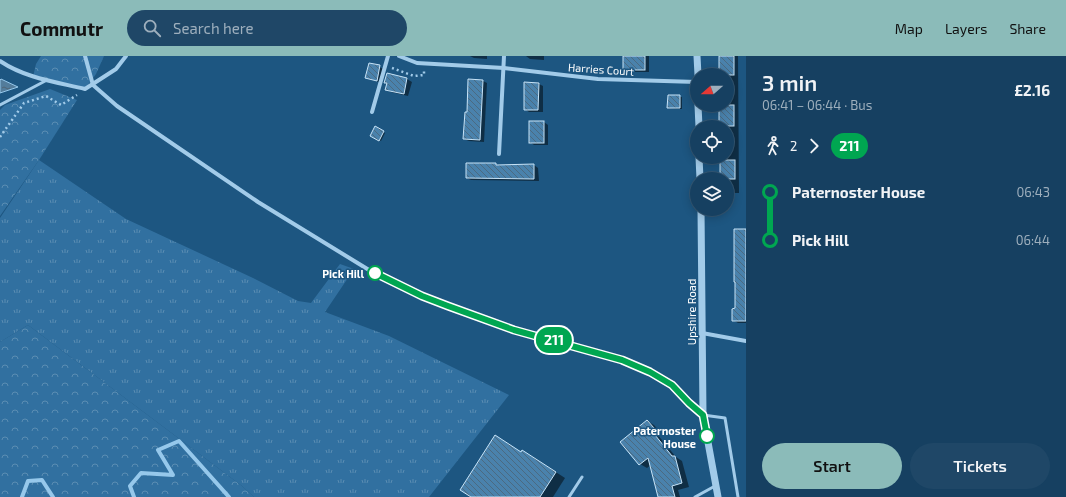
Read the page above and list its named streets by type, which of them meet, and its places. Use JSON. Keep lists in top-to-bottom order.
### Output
{
  "streets": {
    "street": ["Harries Court", "Upshire Road"]
  },
  "places": ["Pick Hill", "Paternoster House"],
  "lines": ["bus line 211"],
  "north": "left",
  "page": {
    "header": "Commutr",
    "search": "Search here",
    "nav": ["Map", "Layers", "Share"],
    "on_map": "211",
    "heading": ["3 min", "06:41 – 06:44 · Bus", "£2.16"],
    "legs": ["2", "211"],
    "list": [
      {
        "name": "Paternoster House",
        "value": "06:43"
      },
      {
        "name": "Pick Hill",
        "value": "06:44"
      }
    ],
    "buttons": ["Start", "Tickets"]
  }
}
